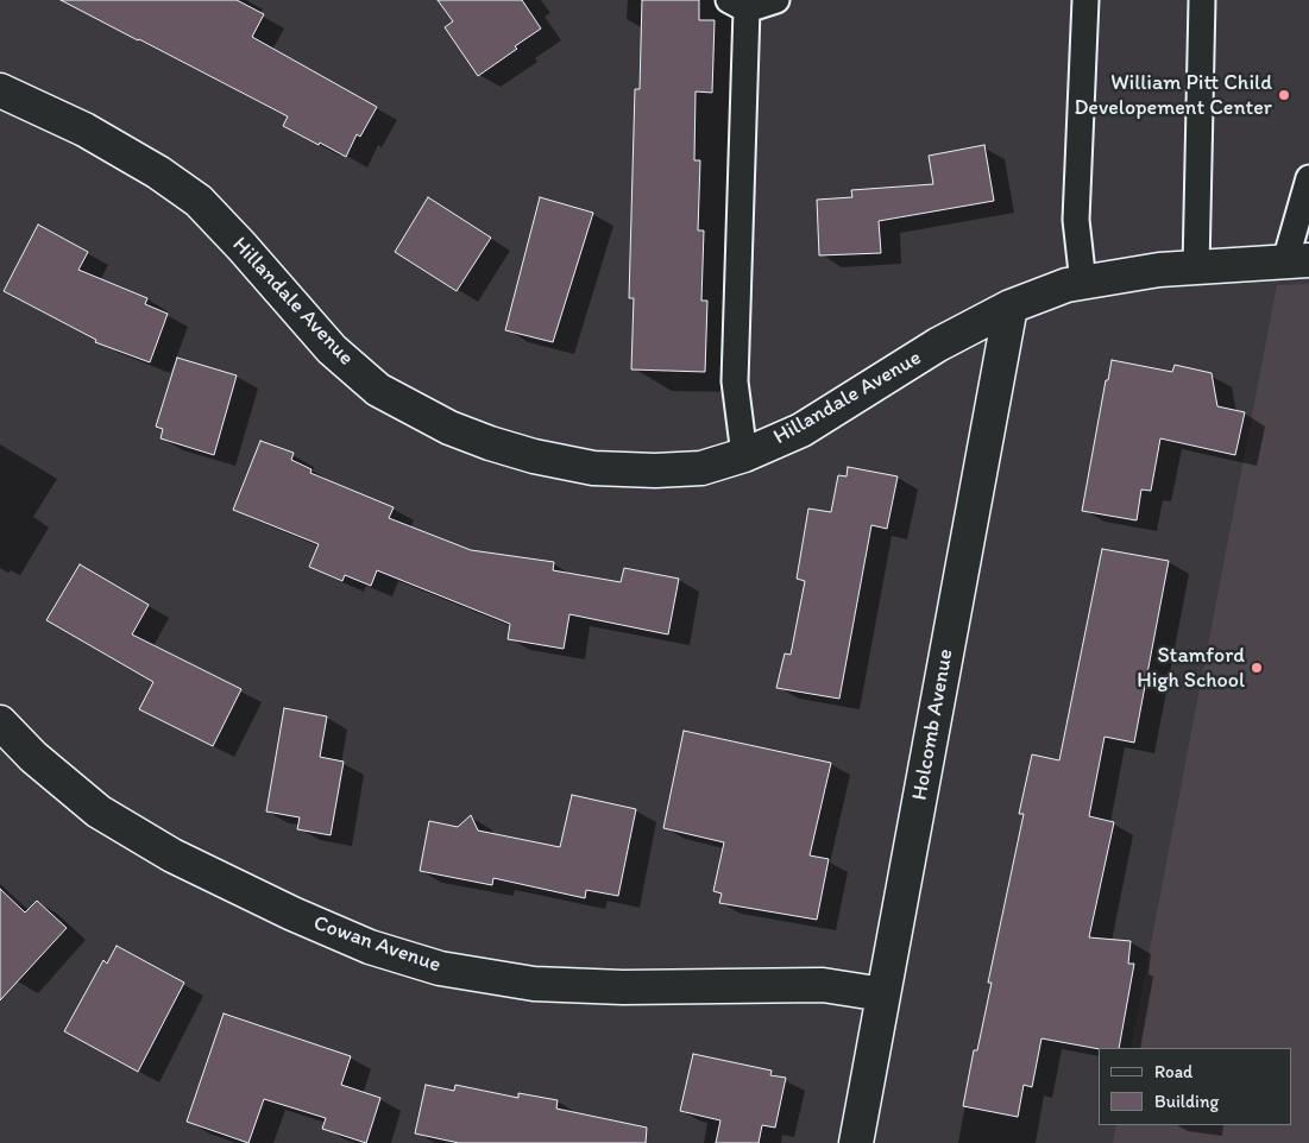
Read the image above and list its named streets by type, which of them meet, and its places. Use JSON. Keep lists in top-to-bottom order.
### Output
{
  "streets": {
    "street": ["Hillandale Avenue", "Holcomb Avenue", "Cowan Avenue"]
  },
  "crossings": [
    ["Hillandale Avenue", "Holcomb Avenue"],
    ["Holcomb Avenue", "Cowan Avenue"]
  ],
  "places": ["William Pitt Child Developement Center", "Stamford High School"],
  "legend": ["Road", "Building"]
}
